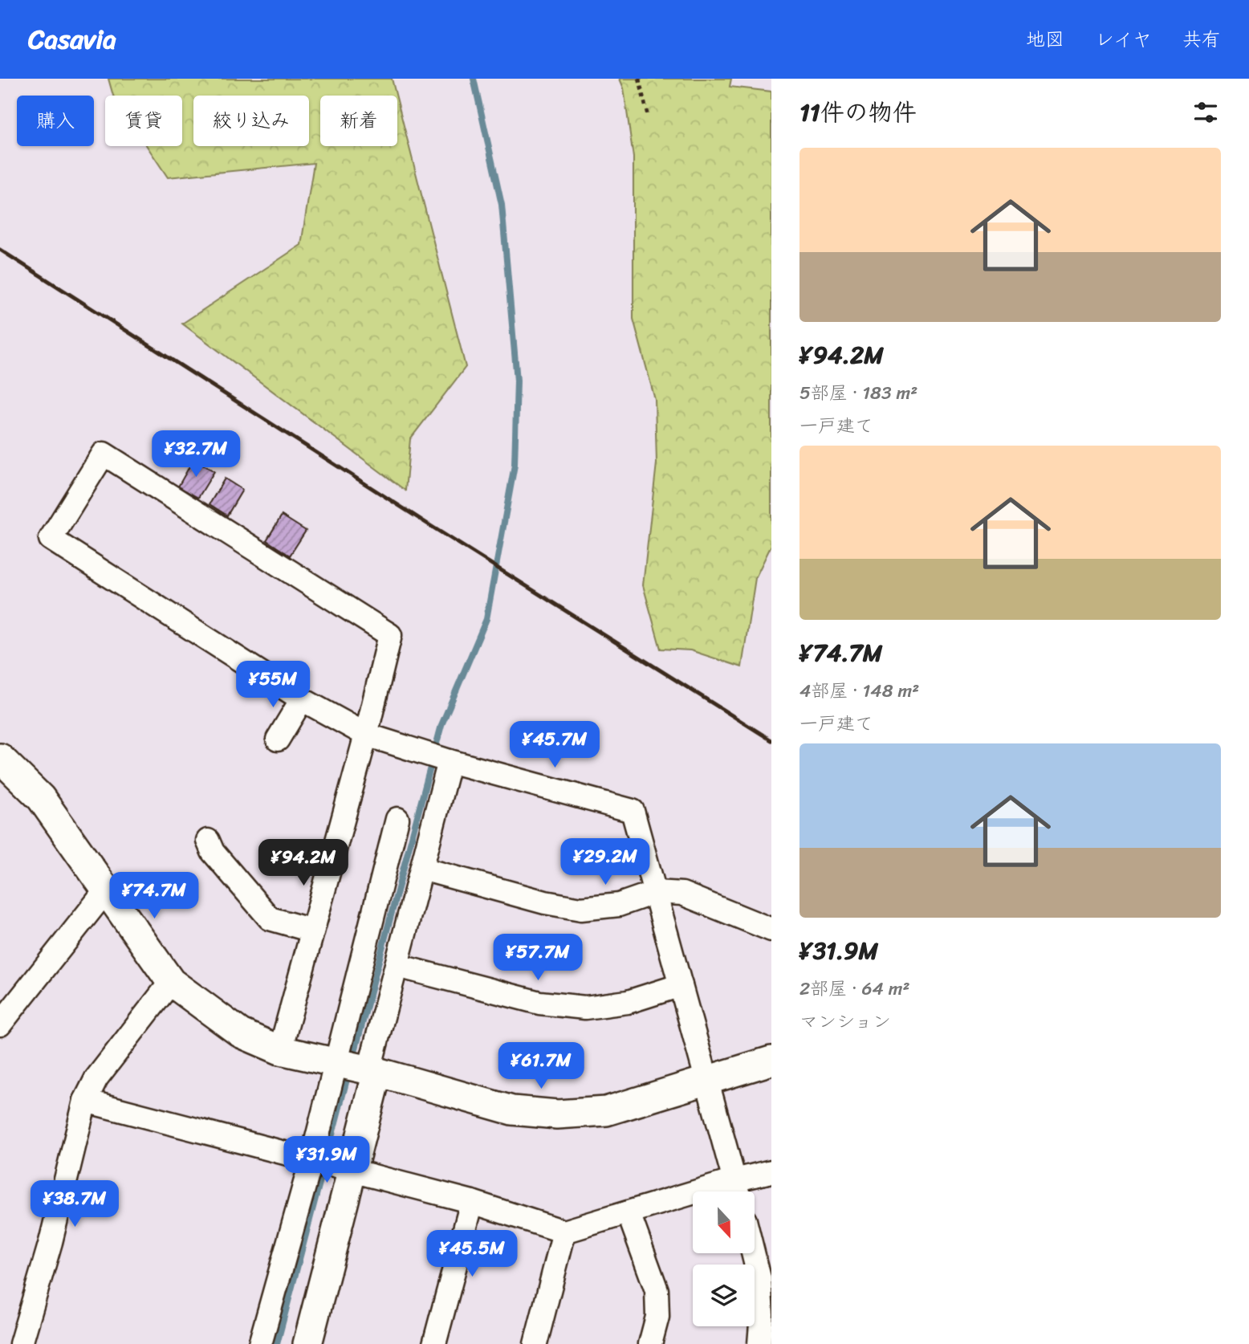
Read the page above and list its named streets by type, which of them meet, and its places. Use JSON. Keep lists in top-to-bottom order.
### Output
{
  "north": "bottom",
  "page": {
    "header": "Casavia",
    "nav": ["地図", "レイヤ", "共有"],
    "heading": "11件の物件",
    "chip": [
      "購入",
      "賃貸",
      "絞り込み",
      "新着"
    ],
    "list": [
      {
        "name": "¥94.2M",
        "note": "5部屋 · 183 m² · 一戸建て"
      },
      {
        "name": "¥74.7M",
        "note": "4部屋 · 148 m² · 一戸建て"
      },
      {
        "name": "¥31.9M",
        "note": "2部屋 · 64 m² · マンション"
      }
    ],
    "price": [
      "¥32.7M",
      "¥55M",
      "¥45.7M",
      "¥29.2M",
      "¥94.2M",
      "¥74.7M",
      "¥57.7M",
      "¥61.7M",
      "¥31.9M",
      "¥38.7M",
      "¥45.5M"
    ]
  }
}
